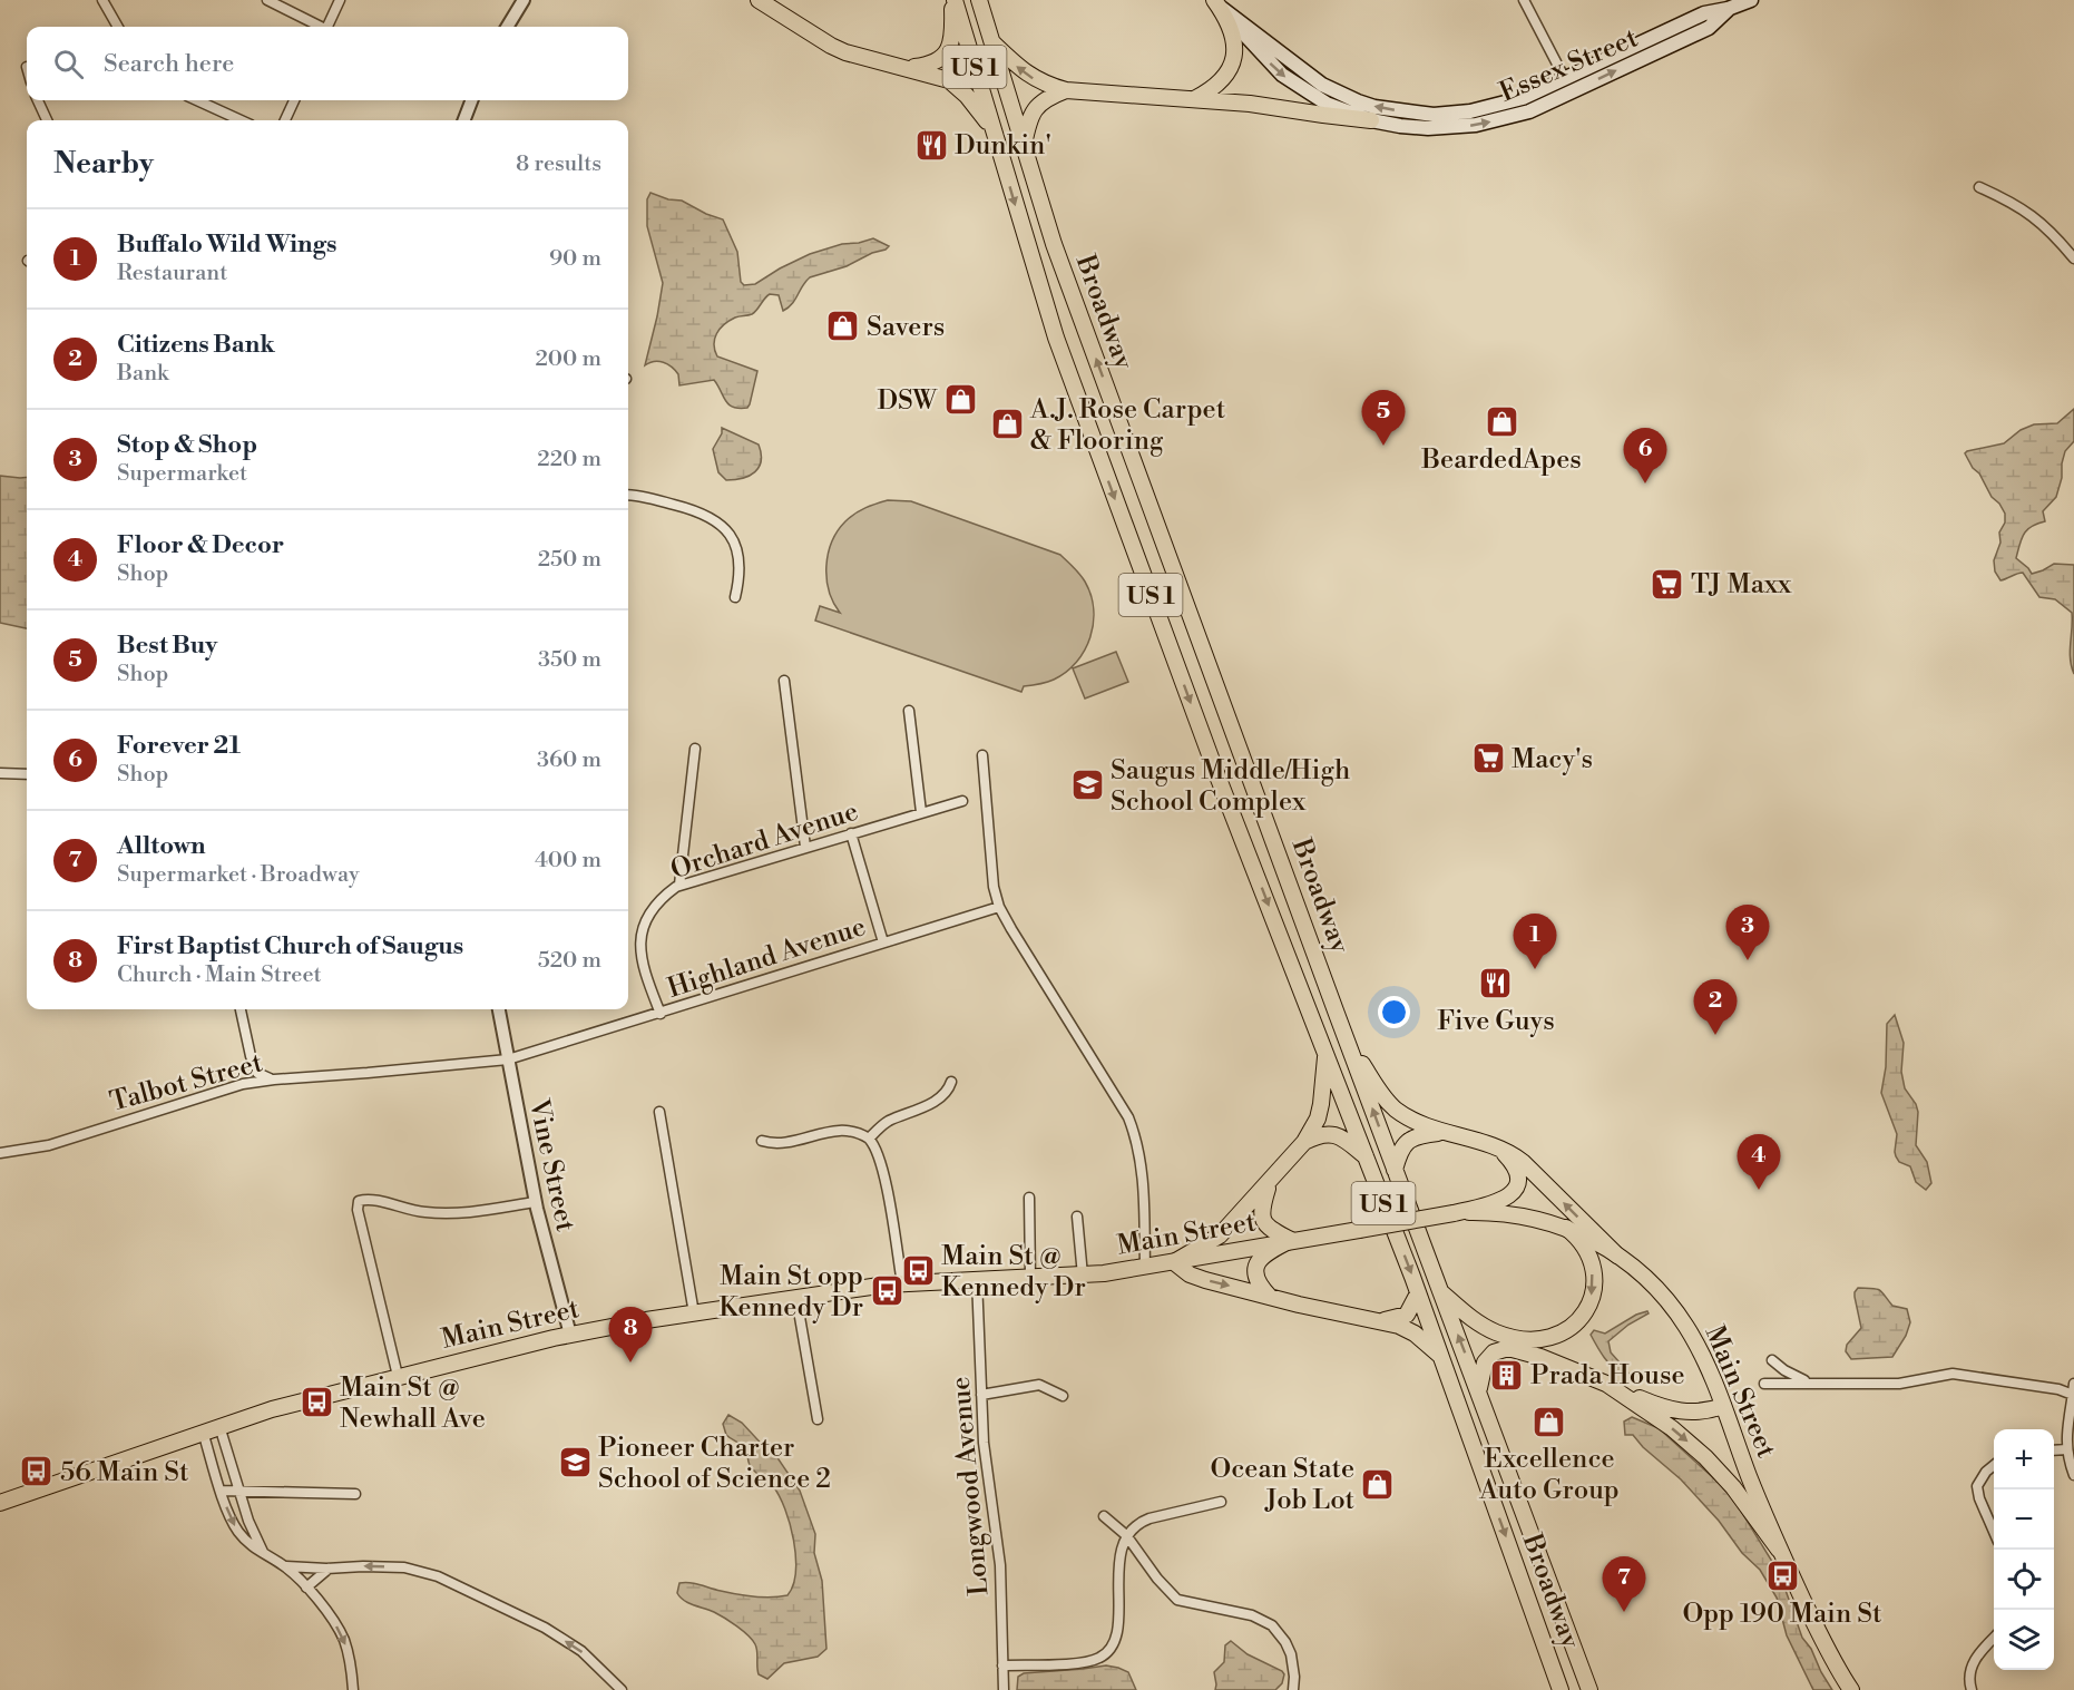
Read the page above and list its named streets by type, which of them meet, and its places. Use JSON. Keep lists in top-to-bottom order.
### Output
{
  "streets": {
    "main road": [
      "Essex Street",
      "US 1",
      "Broadway",
      "Main Street"
    ],
    "street": [
      "Orchard Avenue",
      "Highland Avenue",
      "Talbot Street",
      "Vine Street",
      "Longwood Avenue"
    ]
  },
  "crossings": [
    ["Orchard Avenue", "Highland Avenue"],
    ["Highland Avenue", "Talbot Street"],
    ["Highland Avenue", "Vine Street"],
    ["Talbot Street", "Vine Street"],
    ["Vine Street", "Main Street"],
    ["Main Street", "Longwood Avenue"]
  ],
  "places": {
    "restaurant": ["Dunkin'", "Five Guys"],
    "shop": [
      "Savers",
      "DSW",
      "BeardedApes",
      "A.J. Rose Carpet & Flooring",
      "Excellence Auto Group",
      "Ocean State Job Lot"
    ],
    "supermarket": ["TJ Maxx", "Macy's"],
    "school or university": ["Saugus Middle/High School Complex", "Pioneer Charter School of Science 2"],
    "bus stop": [
      "Main St @ Kennedy Dr",
      "Main St opp Kennedy Dr",
      "Main St @ Newhall Ave",
      "56 Main St",
      "Opp 190 Main St"
    ],
    "building": ["Prada House"]
  },
  "page": {
    "search": "Search here",
    "heading": ["Nearby", "8 results"],
    "list": [
      {
        "mark": "1",
        "name": "Buffalo Wild Wings",
        "note": "Restaurant",
        "value": "90 m"
      },
      {
        "mark": "2",
        "name": "Citizens Bank",
        "note": "Bank",
        "value": "200 m"
      },
      {
        "mark": "3",
        "name": "Stop & Shop",
        "note": "Supermarket",
        "value": "220 m"
      },
      {
        "mark": "4",
        "name": "Floor & Decor",
        "note": "Shop",
        "value": "250 m"
      },
      {
        "mark": "5",
        "name": "Best Buy",
        "note": "Shop",
        "value": "350 m"
      },
      {
        "mark": "6",
        "name": "Forever 21",
        "note": "Shop",
        "value": "360 m"
      },
      {
        "mark": "7",
        "name": "Alltown",
        "note": "Supermarket · Broadway",
        "value": "400 m"
      },
      {
        "mark": "8",
        "name": "First Baptist Church of Saugus",
        "note": "Church · Main Street",
        "value": "520 m"
      }
    ],
    "pins": [
      "5",
      "6",
      "3",
      "1",
      "2",
      "4",
      "8",
      "7"
    ],
    "map_buttons": ["+", "−"]
  }
}
